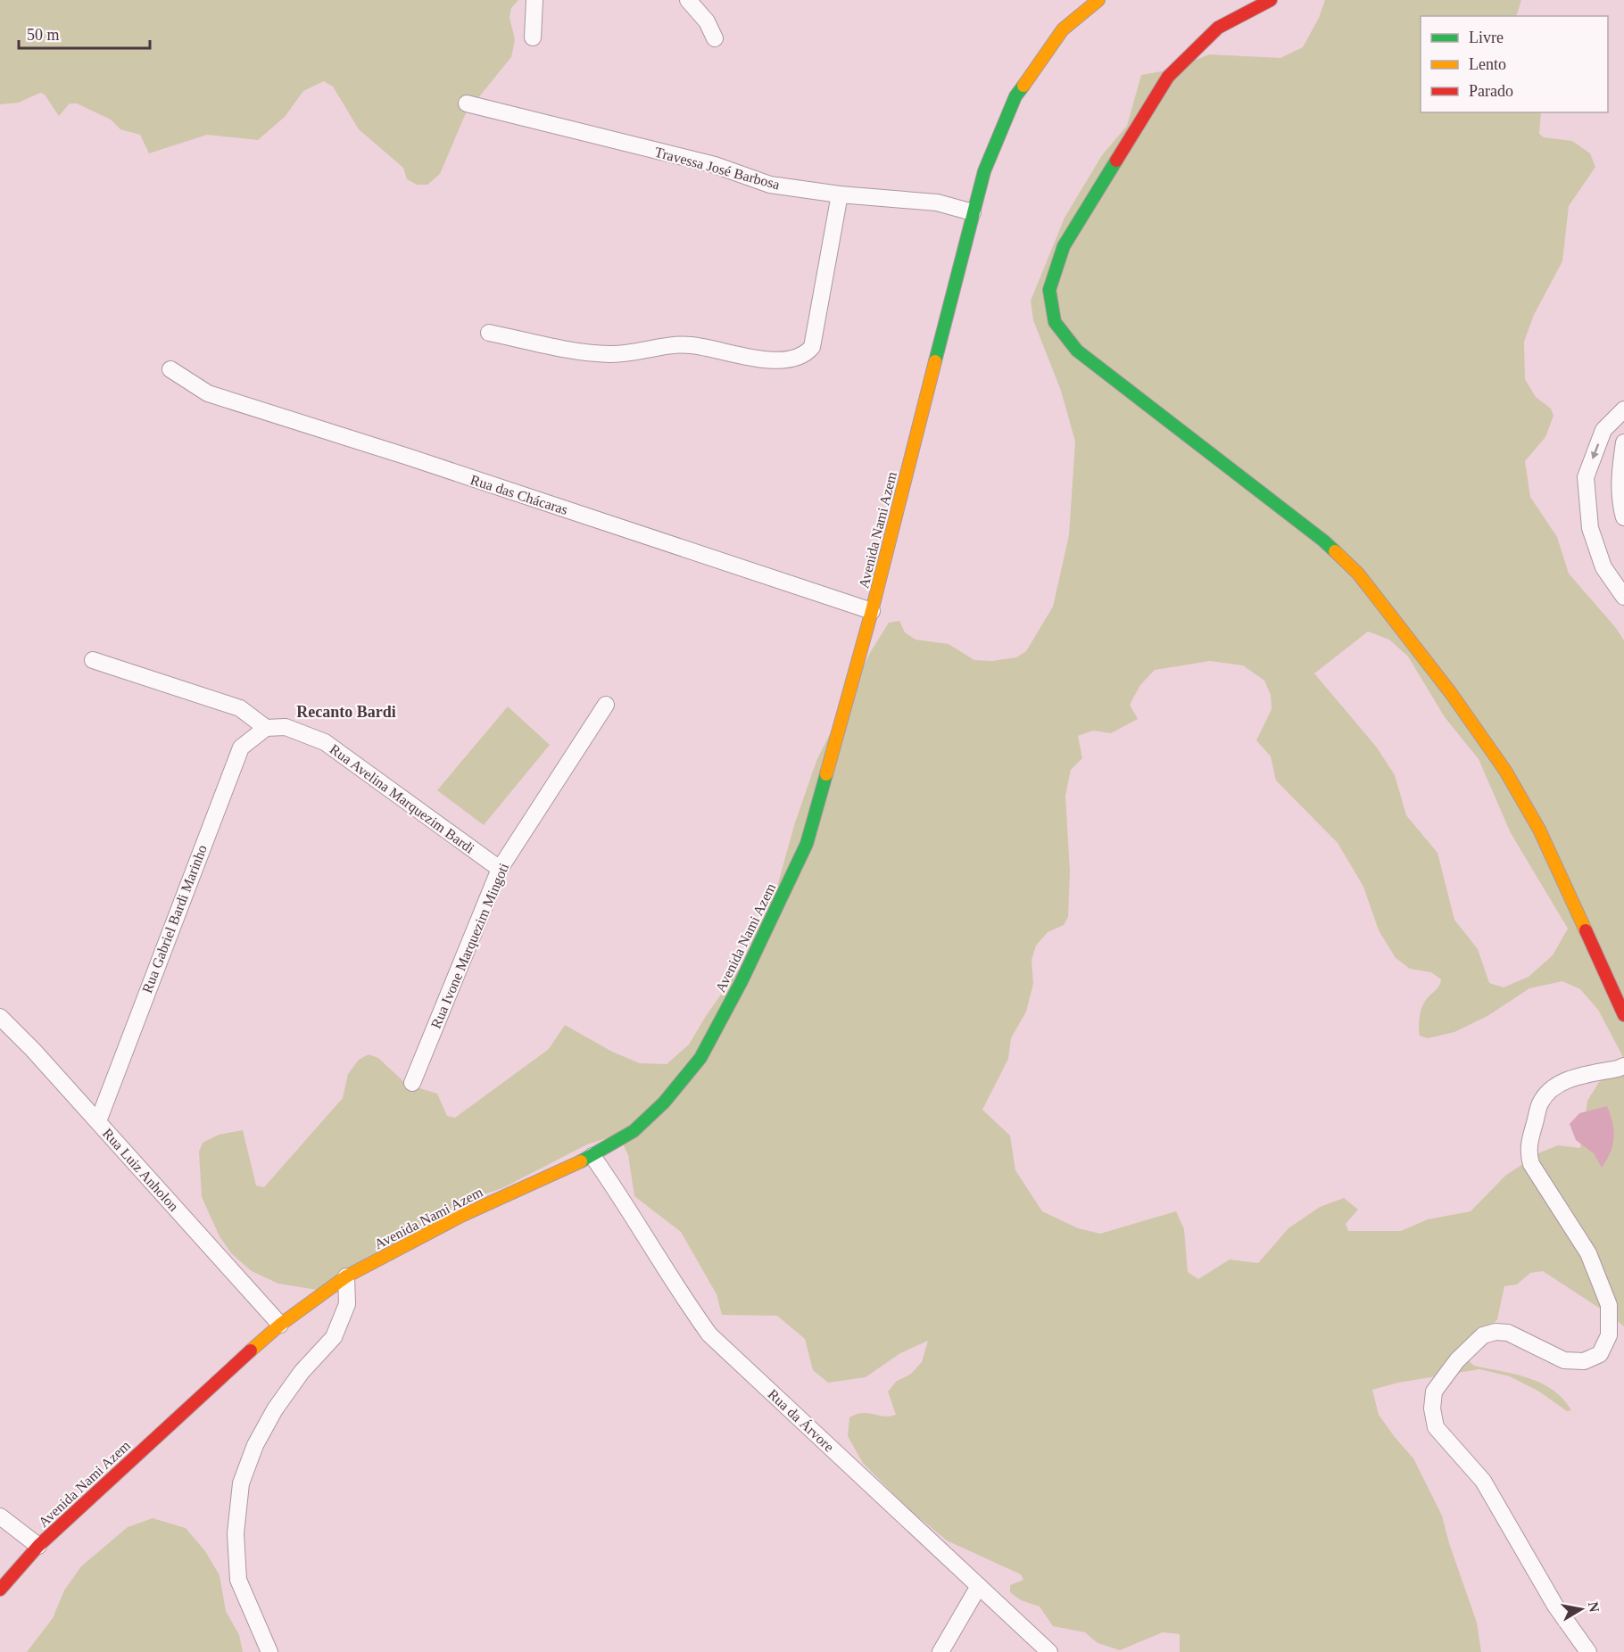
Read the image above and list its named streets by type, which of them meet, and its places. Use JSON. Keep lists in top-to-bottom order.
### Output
{
  "streets": {
    "street": [
      "Travessa José Barbosa",
      "Rua das Chácaras",
      "Avenida Nami Azem",
      "Rua Avelina Marquezim Bardi",
      "Rua Gabriel Bardi Marinho",
      "Rua Ivone Marquezim Mingoti",
      "Rua Luiz Anholon",
      "Rua da Árvore"
    ]
  },
  "crossings": [
    ["Travessa José Barbosa", "Avenida Nami Azem"],
    ["Rua das Chácaras", "Avenida Nami Azem"],
    ["Avenida Nami Azem", "Rua Luiz Anholon"],
    ["Avenida Nami Azem", "Rua da Árvore"],
    ["Rua Avelina Marquezim Bardi", "Rua Gabriel Bardi Marinho"],
    ["Rua Avelina Marquezim Bardi", "Rua Ivone Marquezim Mingoti"],
    ["Rua Gabriel Bardi Marinho", "Rua Luiz Anholon"]
  ],
  "districts": ["Recanto Bardi"],
  "legend": ["Livre", "Lento", "Parado"],
  "scale_bar": "50 m",
  "north": "right"
}
